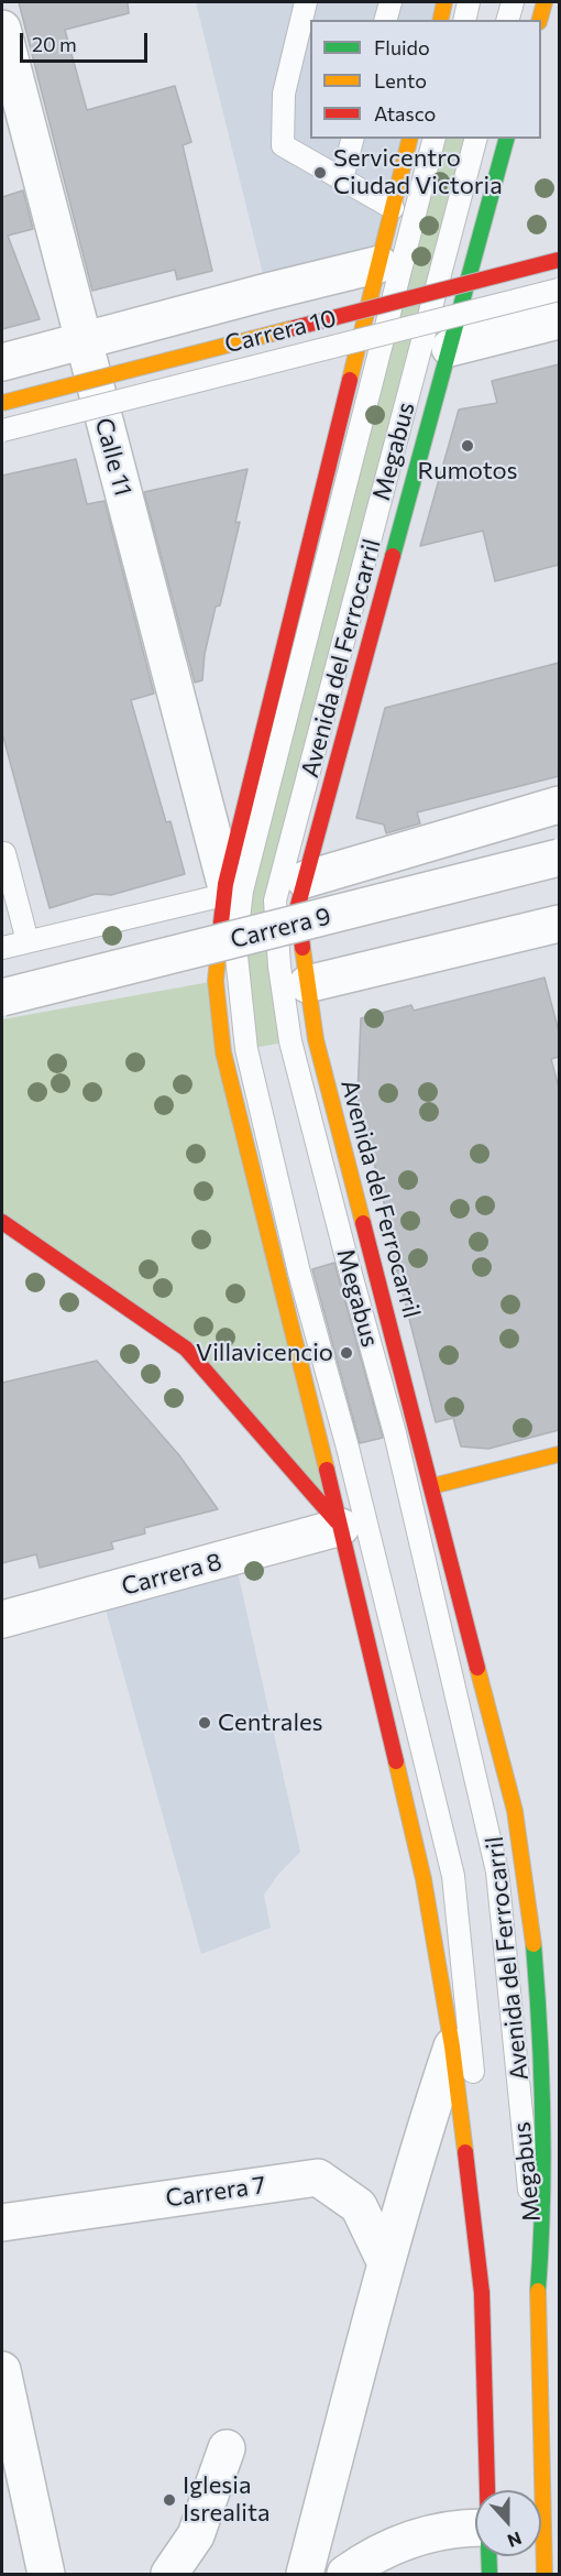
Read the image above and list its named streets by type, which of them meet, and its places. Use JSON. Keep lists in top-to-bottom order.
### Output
{
  "streets": {
    "main road": ["Carrera 10", "Avenida del Ferrocarril"],
    "street": [
      "Calle 11",
      "Carrera 9",
      "Carrera 8",
      "Carrera 7"
    ],
    "lane": ["Megabus"]
  },
  "crossings": [
    ["Carrera 10", "Calle 11"],
    ["Megabus", "Calle 11"],
    ["Megabus", "Avenida del Ferrocarril"]
  ],
  "places": [
    "Servicentro Ciudad Victoria",
    "Rumotos",
    "Villavicencio",
    "Centrales",
    "Iglesia Isrealita"
  ],
  "legend": ["Fluido", "Lento", "Atasco"],
  "scale_bar": "20 m",
  "north": "bottom"
}
